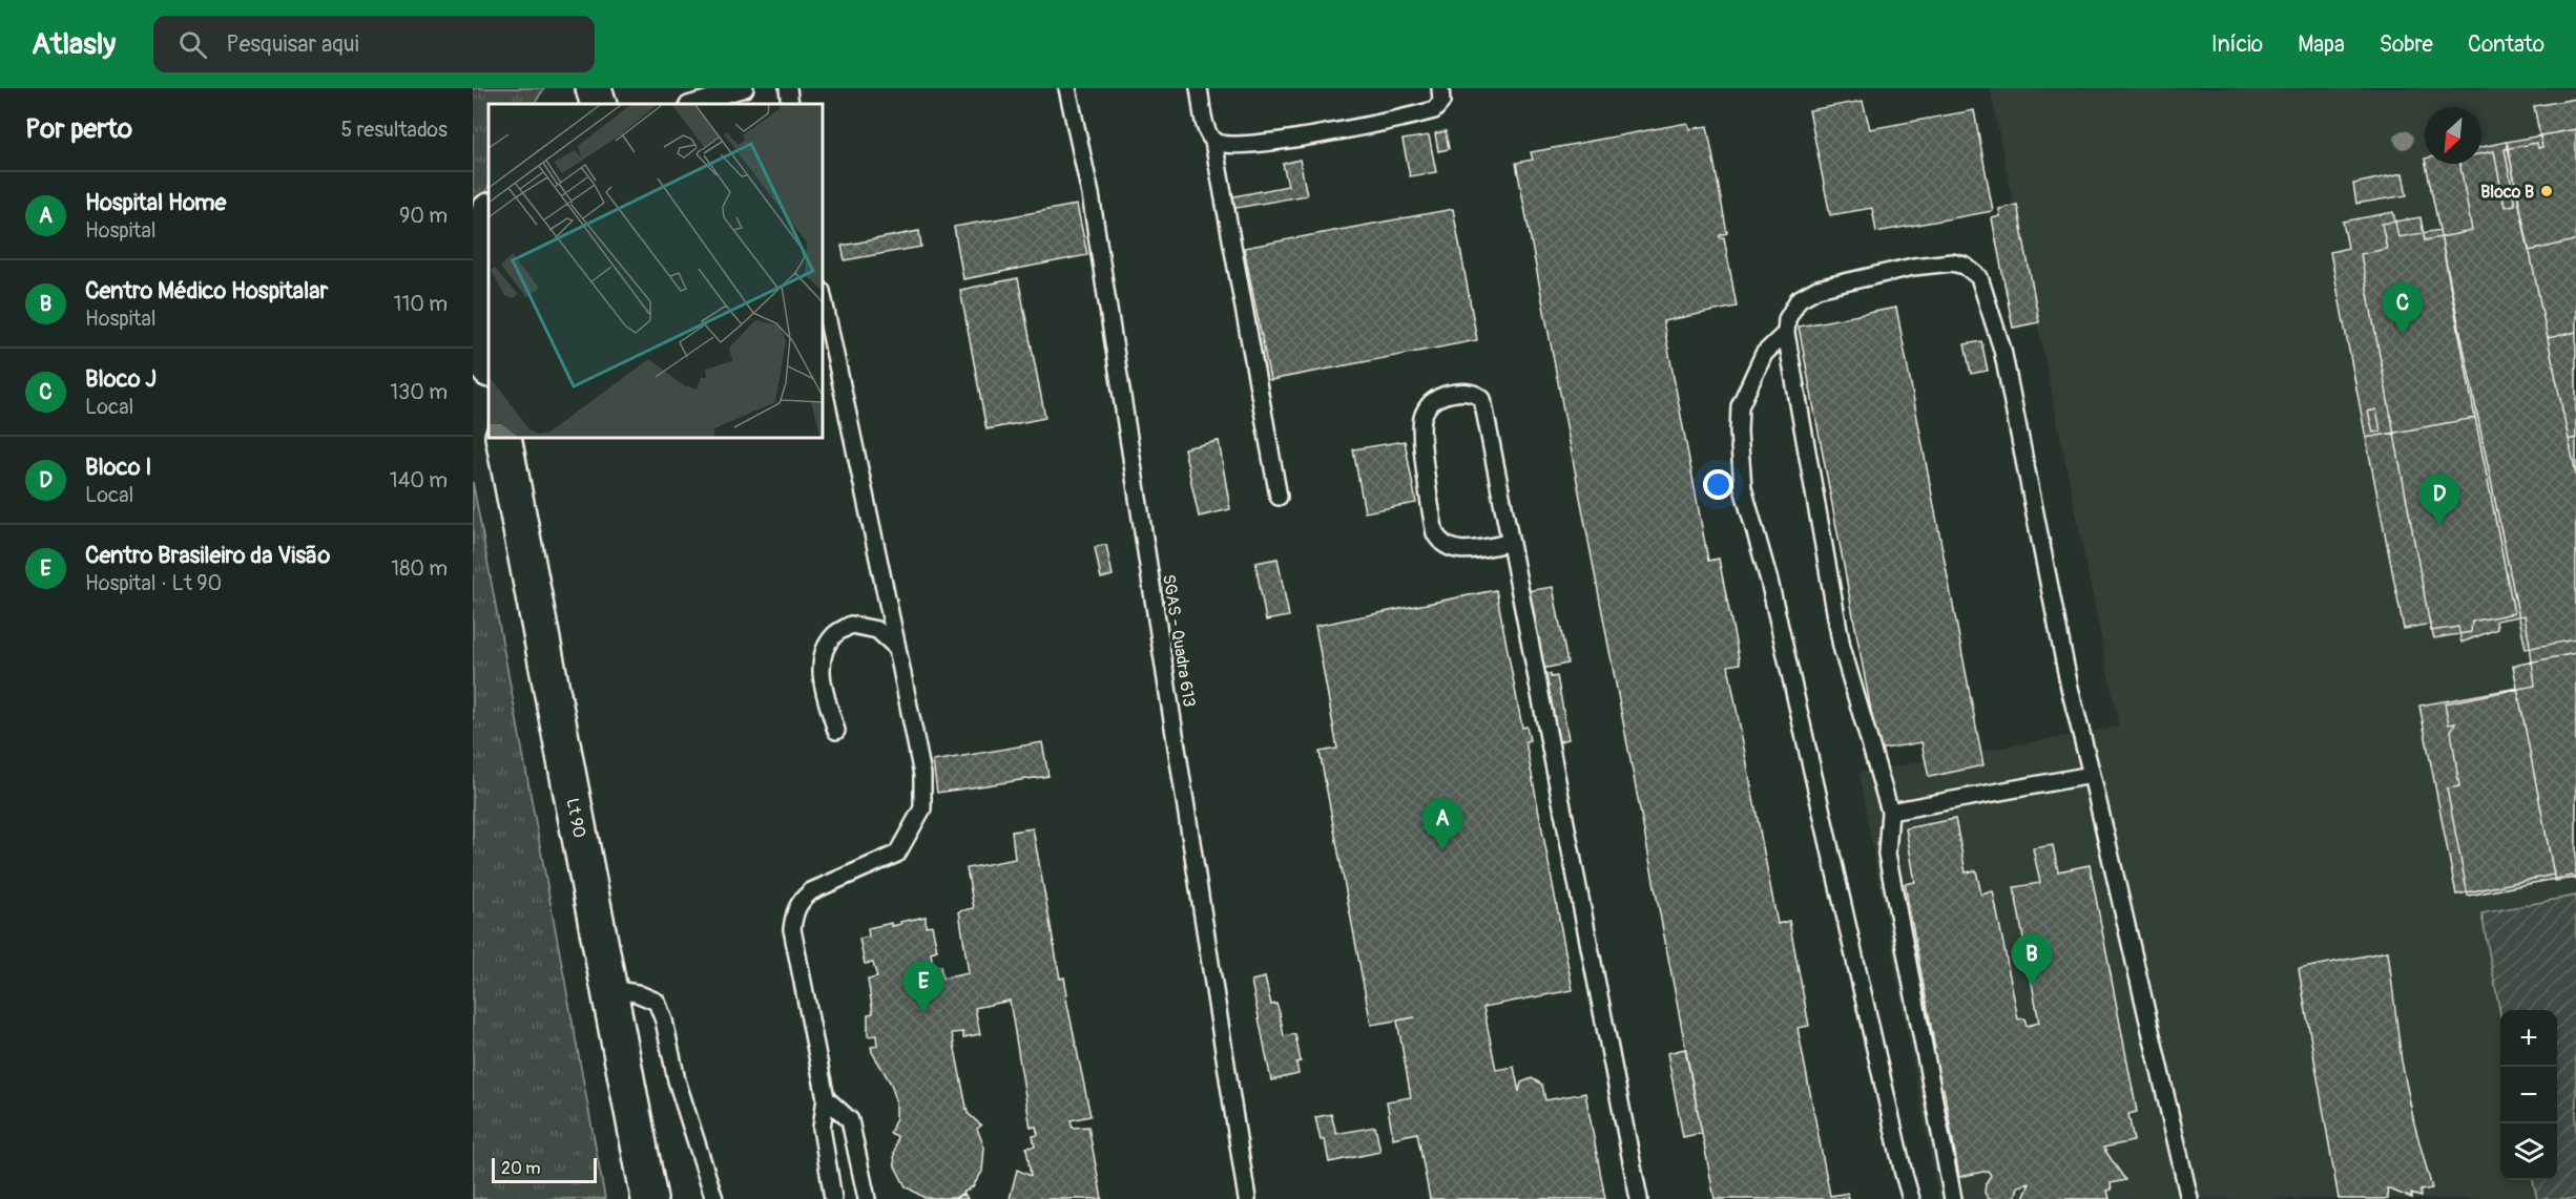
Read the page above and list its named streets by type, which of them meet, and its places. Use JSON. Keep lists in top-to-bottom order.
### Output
{
  "streets": {
    "street": ["Lt 90"],
    "lane": ["SGAS - Quadra 613"]
  },
  "places": ["Bloco B"],
  "scale_bar": "20 m",
  "north": "bottom left",
  "page": {
    "header": "Atlasly",
    "search": "Pesquisar aqui",
    "nav": [
      "Início",
      "Mapa",
      "Sobre",
      "Contato"
    ],
    "heading": ["Por perto", "5 resultados"],
    "list": [
      {
        "mark": "A",
        "name": "Hospital Home",
        "note": "Hospital",
        "value": "90 m"
      },
      {
        "mark": "B",
        "name": "Centro Médico Hospitalar",
        "note": "Hospital",
        "value": "110 m"
      },
      {
        "mark": "C",
        "name": "Bloco J",
        "note": "Local",
        "value": "130 m"
      },
      {
        "mark": "D",
        "name": "Bloco I",
        "note": "Local",
        "value": "140 m"
      },
      {
        "mark": "E",
        "name": "Centro Brasileiro da Visão",
        "note": "Hospital · Lt 90",
        "value": "180 m"
      }
    ],
    "pins": [
      "C",
      "D",
      "A",
      "B",
      "E"
    ],
    "map_buttons": ["+", "−"],
    "scale": "20 m"
  }
}
